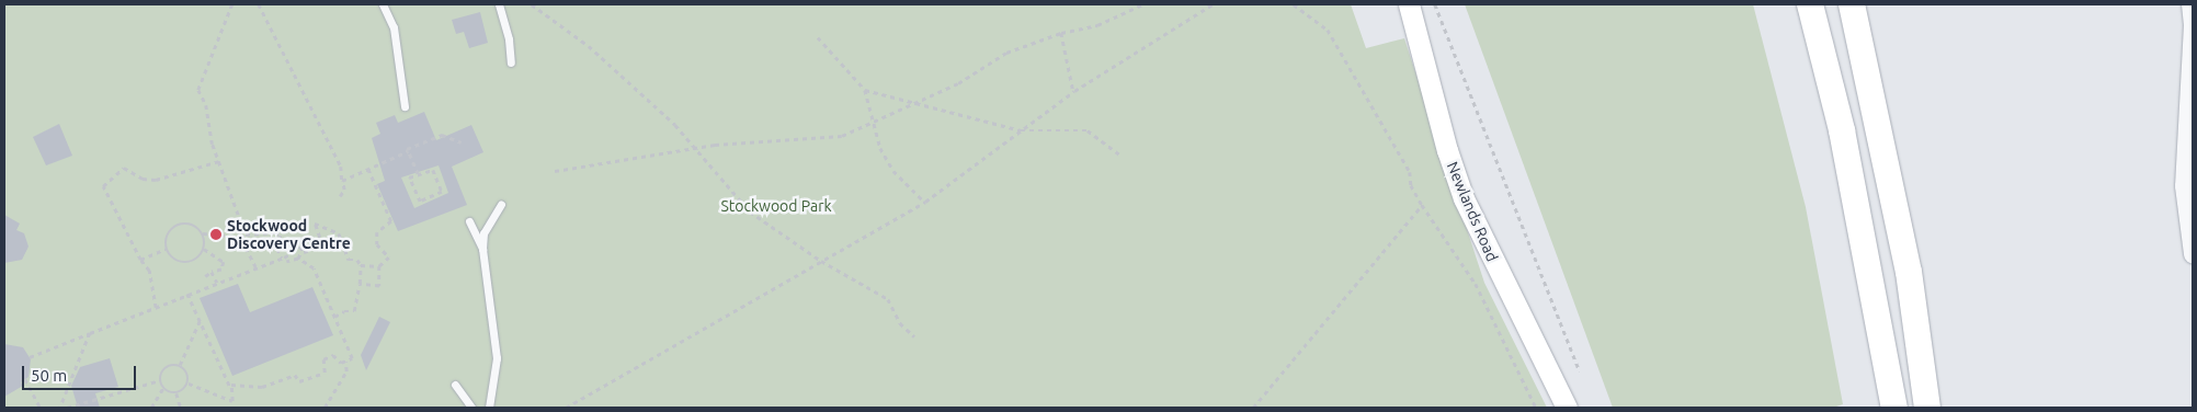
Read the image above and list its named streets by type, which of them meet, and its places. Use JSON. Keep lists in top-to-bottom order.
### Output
{
  "streets": {
    "main road": ["Newlands Road"]
  },
  "parks": ["Stockwood Park"],
  "places": ["Stockwood Discovery Centre"],
  "scale_bar": "50 m"
}
